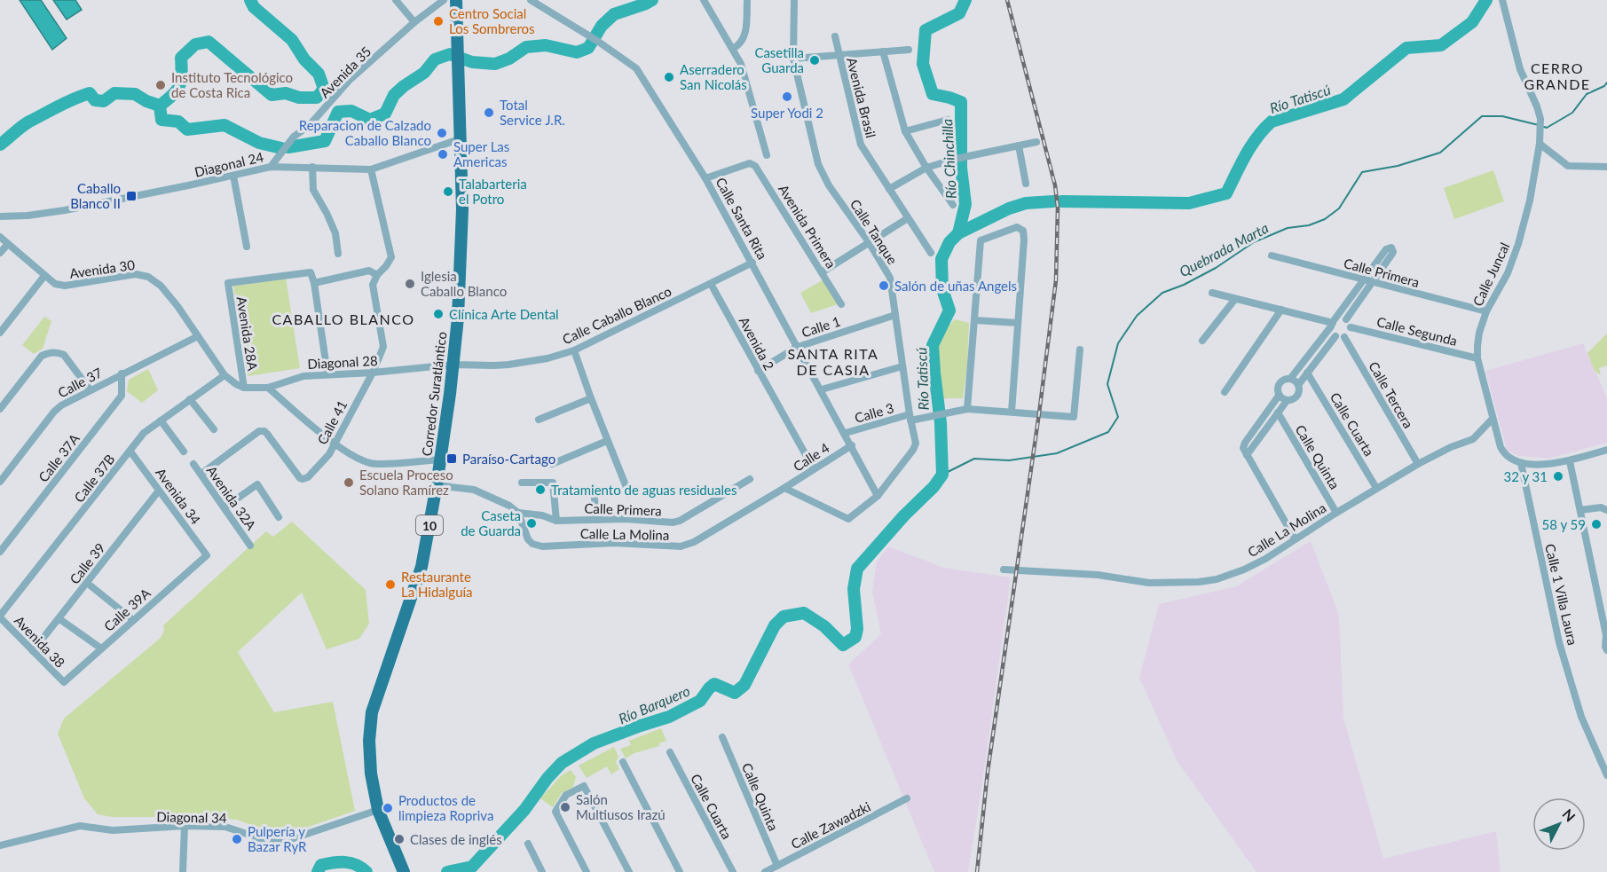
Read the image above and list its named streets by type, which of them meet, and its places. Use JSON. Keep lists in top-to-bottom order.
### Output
{
  "streets": {
    "main road": ["Corredor Suratlántico", "10"],
    "street": [
      "Avenida 35",
      "Avenida Brasil",
      "Diagonal 24",
      "Calle Santa Rita",
      "Avenida Primera",
      "Calle Tanque",
      "Avenida 30",
      "Calle Primera",
      "Calle Juncal",
      "Calle Caballo Blanco",
      "Calle 1",
      "Calle Segunda",
      "Avenida 28A",
      "Avenida 2",
      "Diagonal 28",
      "Calle 37",
      "Calle Tercera",
      "Calle 3",
      "Calle 41",
      "Calle Cuarta",
      "Calle 4",
      "Calle Quinta",
      "Calle 37A",
      "Calle 37B",
      "Avenida 34",
      "Avenida 32A",
      "Calle La Molina",
      "Calle 39",
      "Calle 1 Villa Laura",
      "Calle 39A",
      "Avenida 38",
      "Diagonal 34",
      "Calle Zawadzki"
    ]
  },
  "crossings": [
    ["Avenida 35", "Diagonal 24"],
    ["Diagonal 24", "Corredor Suratlántico"],
    ["Calle Santa Rita", "Avenida Primera"],
    ["Calle Santa Rita", "Calle Tanque"],
    ["Calle Santa Rita", "Calle Caballo Blanco"],
    ["Calle Santa Rita", "Calle 1"],
    ["Calle Santa Rita", "Calle 3"],
    ["Calle Santa Rita", "Calle 4"],
    ["Calle Tanque", "Calle 1"],
    ["Calle Tanque", "Calle 3"],
    ["Calle Tanque", "Calle 4"],
    ["Calle Tanque", "Calle La Molina"],
    ["Avenida 30", "Diagonal 28"],
    ["Avenida 30", "Calle 37"],
    ["Avenida 30", "Calle 37B"],
    ["Calle Primera", "Calle Juncal"],
    ["Calle Primera", "Calle La Molina"],
    ["Calle Juncal", "Calle Segunda"],
    ["Calle Juncal", "Calle La Molina"],
    ["Calle Juncal", "Calle 1 Villa Laura"],
    ["Calle Caballo Blanco", "Avenida 2"],
    ["Calle Caballo Blanco", "Diagonal 28"],
    ["Calle Caballo Blanco", "Corredor Suratlántico"],
    ["Calle 1", "Avenida 2"],
    ["Calle Segunda", "Calle Tercera"],
    ["Avenida 28A", "Diagonal 28"],
    ["Avenida 2", "Calle 4"],
    ["Diagonal 28", "Corredor Suratlántico"],
    ["Diagonal 28", "Calle 41"],
    ["Calle 37", "Calle 37A"],
    ["Corredor Suratlántico", "Diagonal 34"],
    ["Calle Tercera", "Calle La Molina"],
    ["Calle 41", "Avenida 32A"],
    ["Calle Cuarta", "Calle La Molina"],
    ["Calle 4", "Calle La Molina"],
    ["Calle Quinta", "Calle La Molina"],
    ["Calle Quinta", "Calle Zawadzki"],
    ["Calle 37B", "Avenida 34"],
    ["Calle 37B", "Avenida 38"],
    ["Avenida 34", "Calle 39"],
    ["Avenida 34", "Calle 39A"],
    ["Calle 39", "Avenida 38"],
    ["Calle 39A", "Avenida 38"]
  ],
  "districts": ["CERRO GRANDE", "CABALLO BLANCO", "SANTA RITA DE CASIA"],
  "water": [
    "Río Tatiscú",
    "Río Chinchilla",
    "Quebrada Marta",
    "Río Barquero"
  ],
  "places": {
    "other": [
      "Centro Social Los Sombreros",
      "Casetilla Guarda",
      "Aserradero San Nicolás",
      "Instituto Tecnológico de Costa Rica",
      "Super Yodi 2",
      "Total Service J.R.",
      "Reparacion de Calzado Caballo Blanco",
      "Super Las Americas",
      "Talabarteria el Potro",
      "Iglesia Caballo Blanco",
      "Salón de uñas Angels",
      "Clínica Arte Dental",
      "32 y 31",
      "Escuela Proceso Solano Ramírez",
      "Tratamiento de aguas residuales",
      "Caseta de Guarda",
      "58 y 59",
      "Restaurante La Hidalguía",
      "Salón Multiusos Irazú",
      "Productos de limpieza Ropriva",
      "Pulpería y Bazar RyR",
      "Clases de inglés"
    ],
    "transit": ["Caballo Blanco II", "Paraíso-Cartago"]
  },
  "north": "top right"
}
